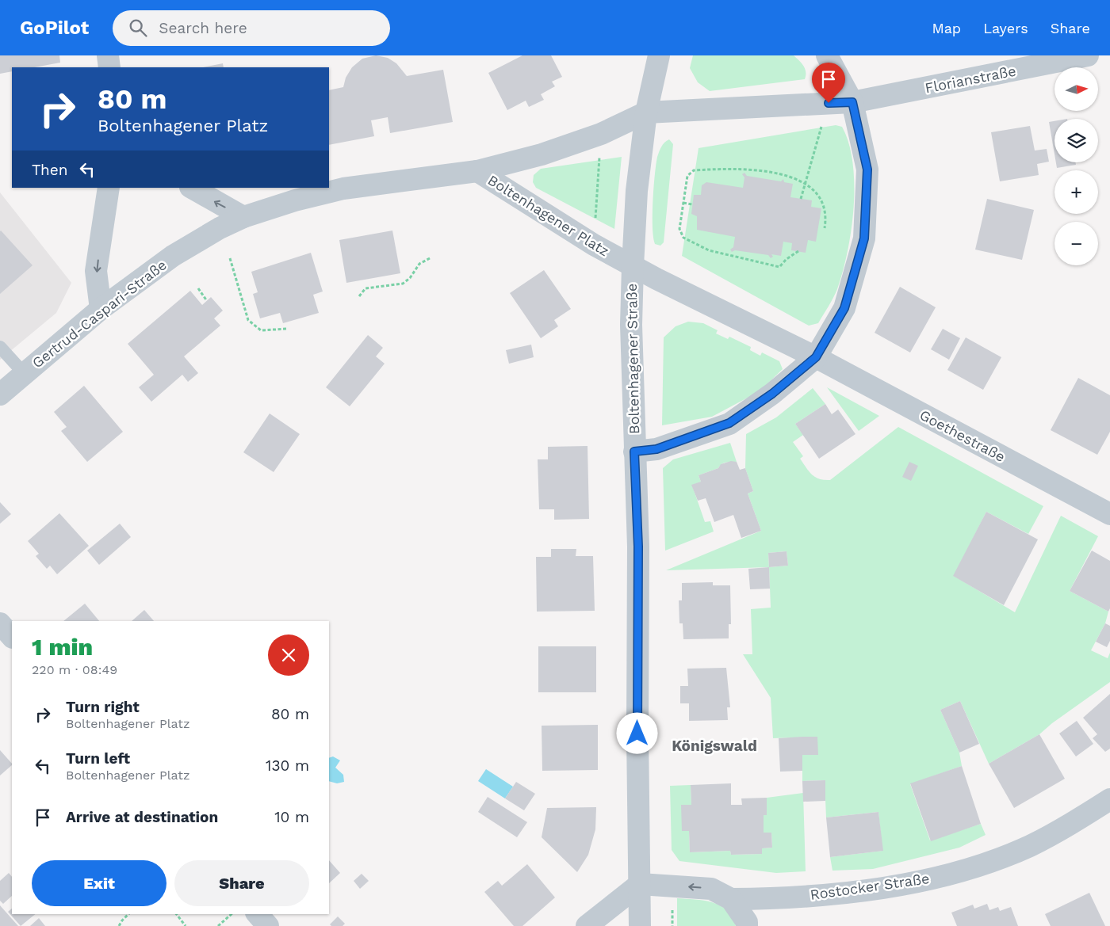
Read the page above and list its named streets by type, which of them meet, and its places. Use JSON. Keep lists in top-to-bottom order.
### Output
{
  "streets": {
    "street": [
      "Florianstraße",
      "Boltenhagener Platz",
      "Gertrud-Caspari-Straße",
      "Boltenhagener Straße",
      "Goethestraße",
      "Rostocker Straße"
    ]
  },
  "crossings": [
    ["Florianstraße", "Boltenhagener Platz"],
    ["Boltenhagener Platz", "Gertrud-Caspari-Straße"],
    ["Boltenhagener Platz", "Boltenhagener Straße"],
    ["Boltenhagener Platz", "Goethestraße"]
  ],
  "districts": ["Königswald"],
  "north": "right",
  "page": {
    "header": "GoPilot",
    "search": "Search here",
    "nav": ["Map", "Layers", "Share"],
    "map_buttons": ["+", "−"],
    "turn": ["80 m", "Boltenhagener Platz"],
    "then": "Then",
    "heading": ["1 min", "220 m · 08:49"],
    "list": [
      {
        "name": "Turn right",
        "note": "Boltenhagener Platz",
        "value": "80 m"
      },
      {
        "name": "Turn left",
        "note": "Boltenhagener Platz",
        "value": "130 m"
      },
      {
        "name": "Arrive at destination",
        "value": "10 m"
      }
    ],
    "buttons": ["Exit", "Share"]
  }
}
